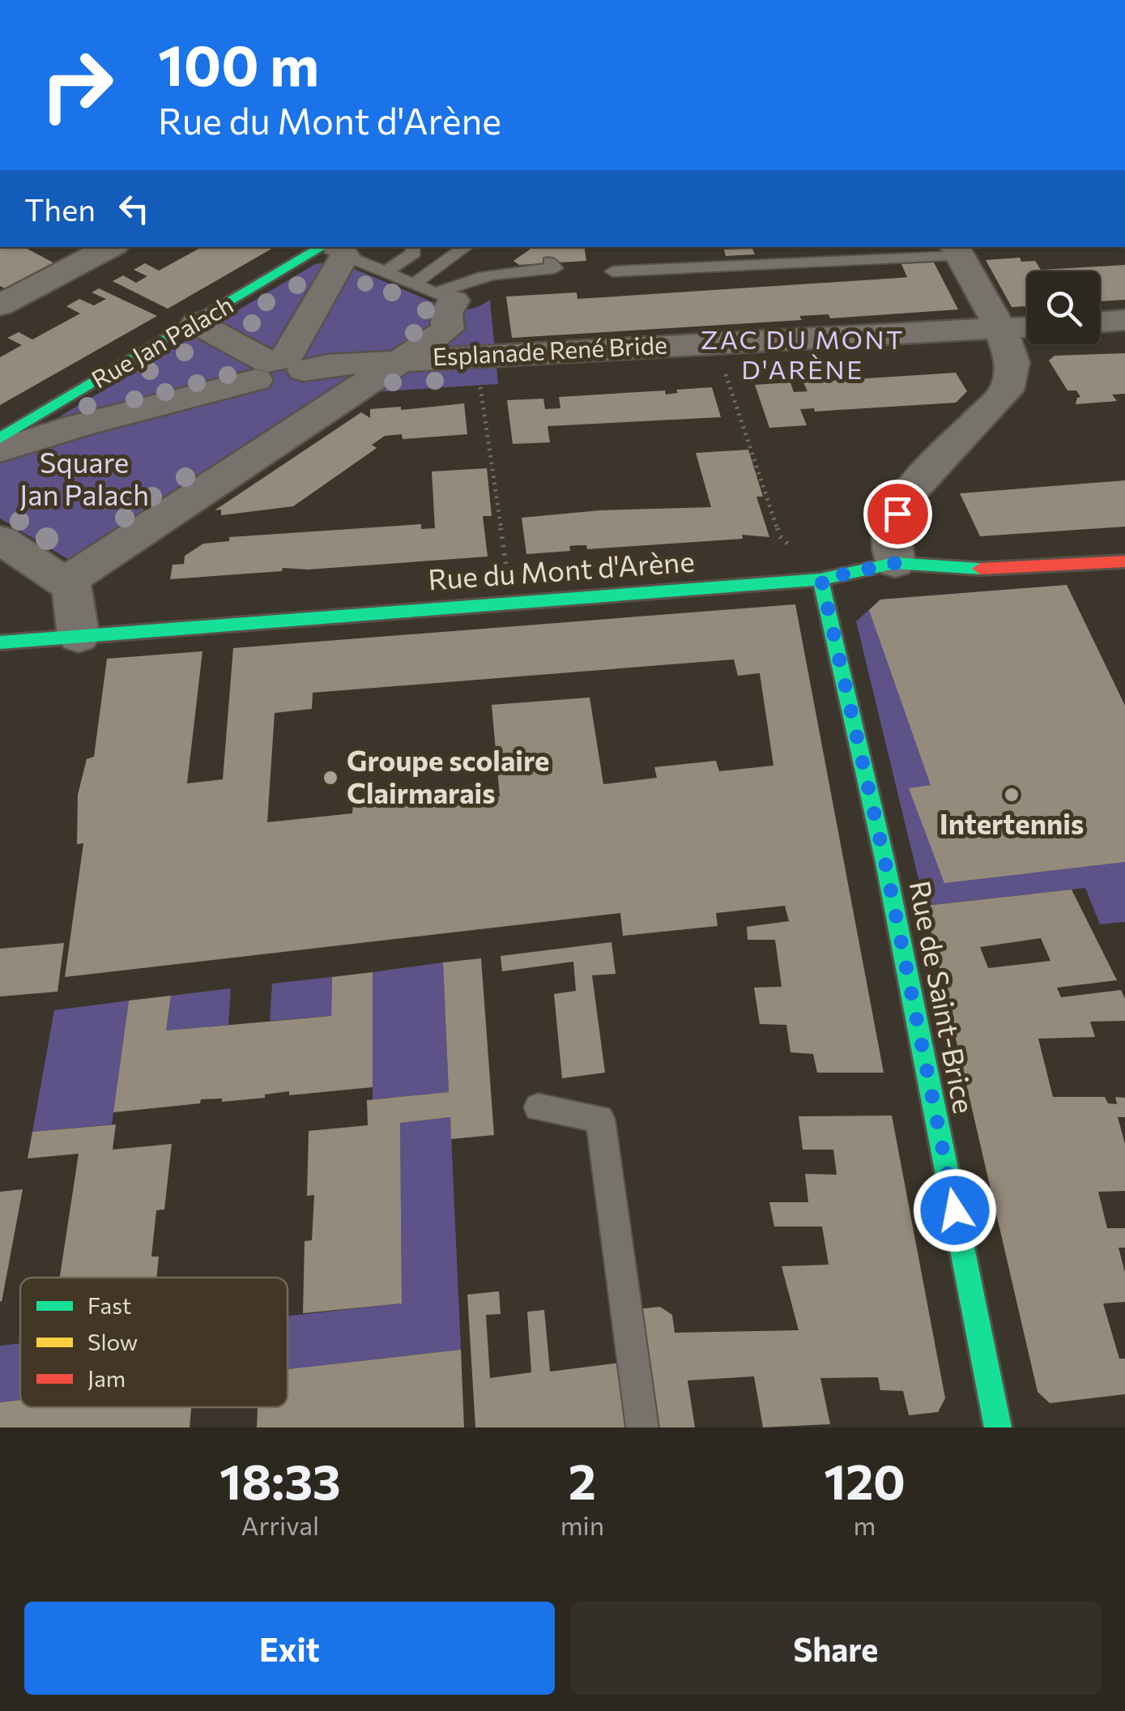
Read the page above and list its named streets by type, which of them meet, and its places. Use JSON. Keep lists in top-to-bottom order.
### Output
{
  "streets": {
    "street": [
      "Rue Jan Palach",
      "Esplanade René Bride",
      "Rue du Mont d'Arène",
      "Rue de Saint-Brice"
    ]
  },
  "crossings": [
    ["Rue du Mont d'Arène", "Rue de Saint-Brice"]
  ],
  "districts": ["ZAC DU MONT D'ARÈNE"],
  "parks": ["Square Jan Palach"],
  "places": ["Groupe scolaire Clairmarais", "Intertennis"],
  "legend": ["Fast", "Slow", "Jam"],
  "page": {
    "turn": ["100 m", "Rue du Mont d'Arène"],
    "then": "Then",
    "eta": [
      "18:33",
      "Arrival",
      "2",
      "min",
      "120",
      "m"
    ],
    "buttons": ["Exit", "Share"]
  }
}
